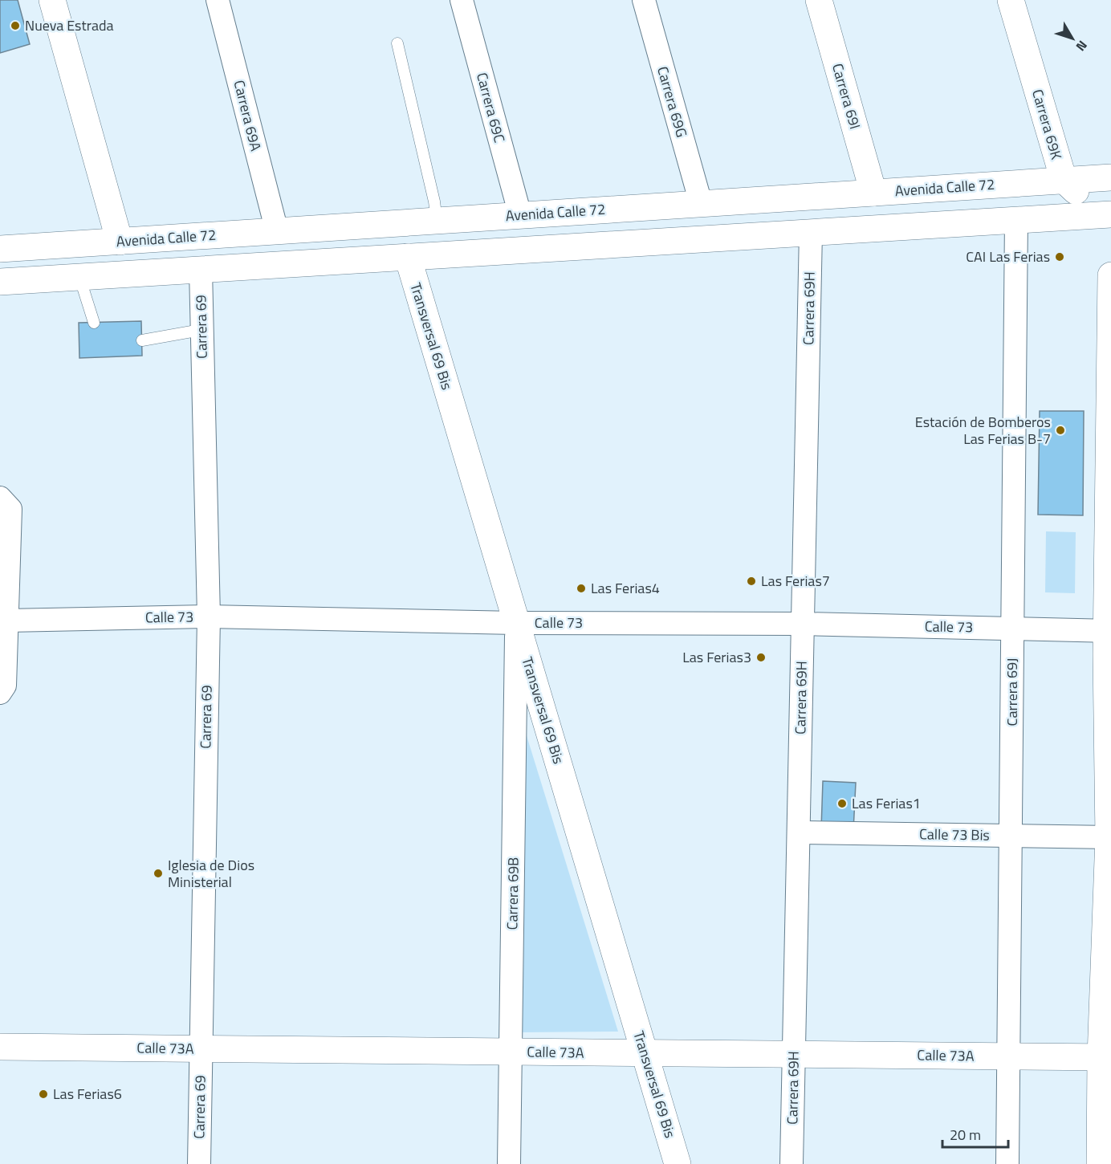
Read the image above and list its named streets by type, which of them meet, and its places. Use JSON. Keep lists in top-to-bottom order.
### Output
{
  "streets": {
    "street": [
      "Carrera 69I",
      "Carrera 69G",
      "Carrera 69C",
      "Carrera 69A",
      "Carrera 69K",
      "Avenida Calle 72",
      "Carrera 69H",
      "Carrera 69",
      "Transversal 69 Bis",
      "Calle 73",
      "Carrera 69J",
      "Calle 73 Bis",
      "Carrera 69B",
      "Calle 73A"
    ]
  },
  "crossings": [
    ["Carrera 69I", "Avenida Calle 72"],
    ["Carrera 69G", "Avenida Calle 72"],
    ["Carrera 69C", "Avenida Calle 72"],
    ["Carrera 69A", "Avenida Calle 72"],
    ["Carrera 69K", "Avenida Calle 72"],
    ["Carrera 69H", "Calle 73"],
    ["Carrera 69H", "Calle 73 Bis"],
    ["Carrera 69H", "Calle 73A"],
    ["Carrera 69", "Calle 73"],
    ["Carrera 69", "Calle 73A"],
    ["Transversal 69 Bis", "Calle 73"],
    ["Transversal 69 Bis", "Carrera 69B"],
    ["Transversal 69 Bis", "Calle 73A"],
    ["Calle 73", "Carrera 69J"],
    ["Calle 73", "Carrera 69B"],
    ["Carrera 69J", "Calle 73 Bis"],
    ["Carrera 69J", "Calle 73A"],
    ["Carrera 69B", "Calle 73A"]
  ],
  "places": [
    "Nueva Estrada",
    "CAI Las Ferias",
    "Estación de Bomberos Las Ferias B-7",
    "Las Ferias7",
    "Las Ferias4",
    "Las Ferias3",
    "Las Ferias1",
    "Iglesia de Dios Ministerial",
    "Las Ferias6"
  ],
  "scale_bar": "20 m",
  "north": "bottom right"
}
